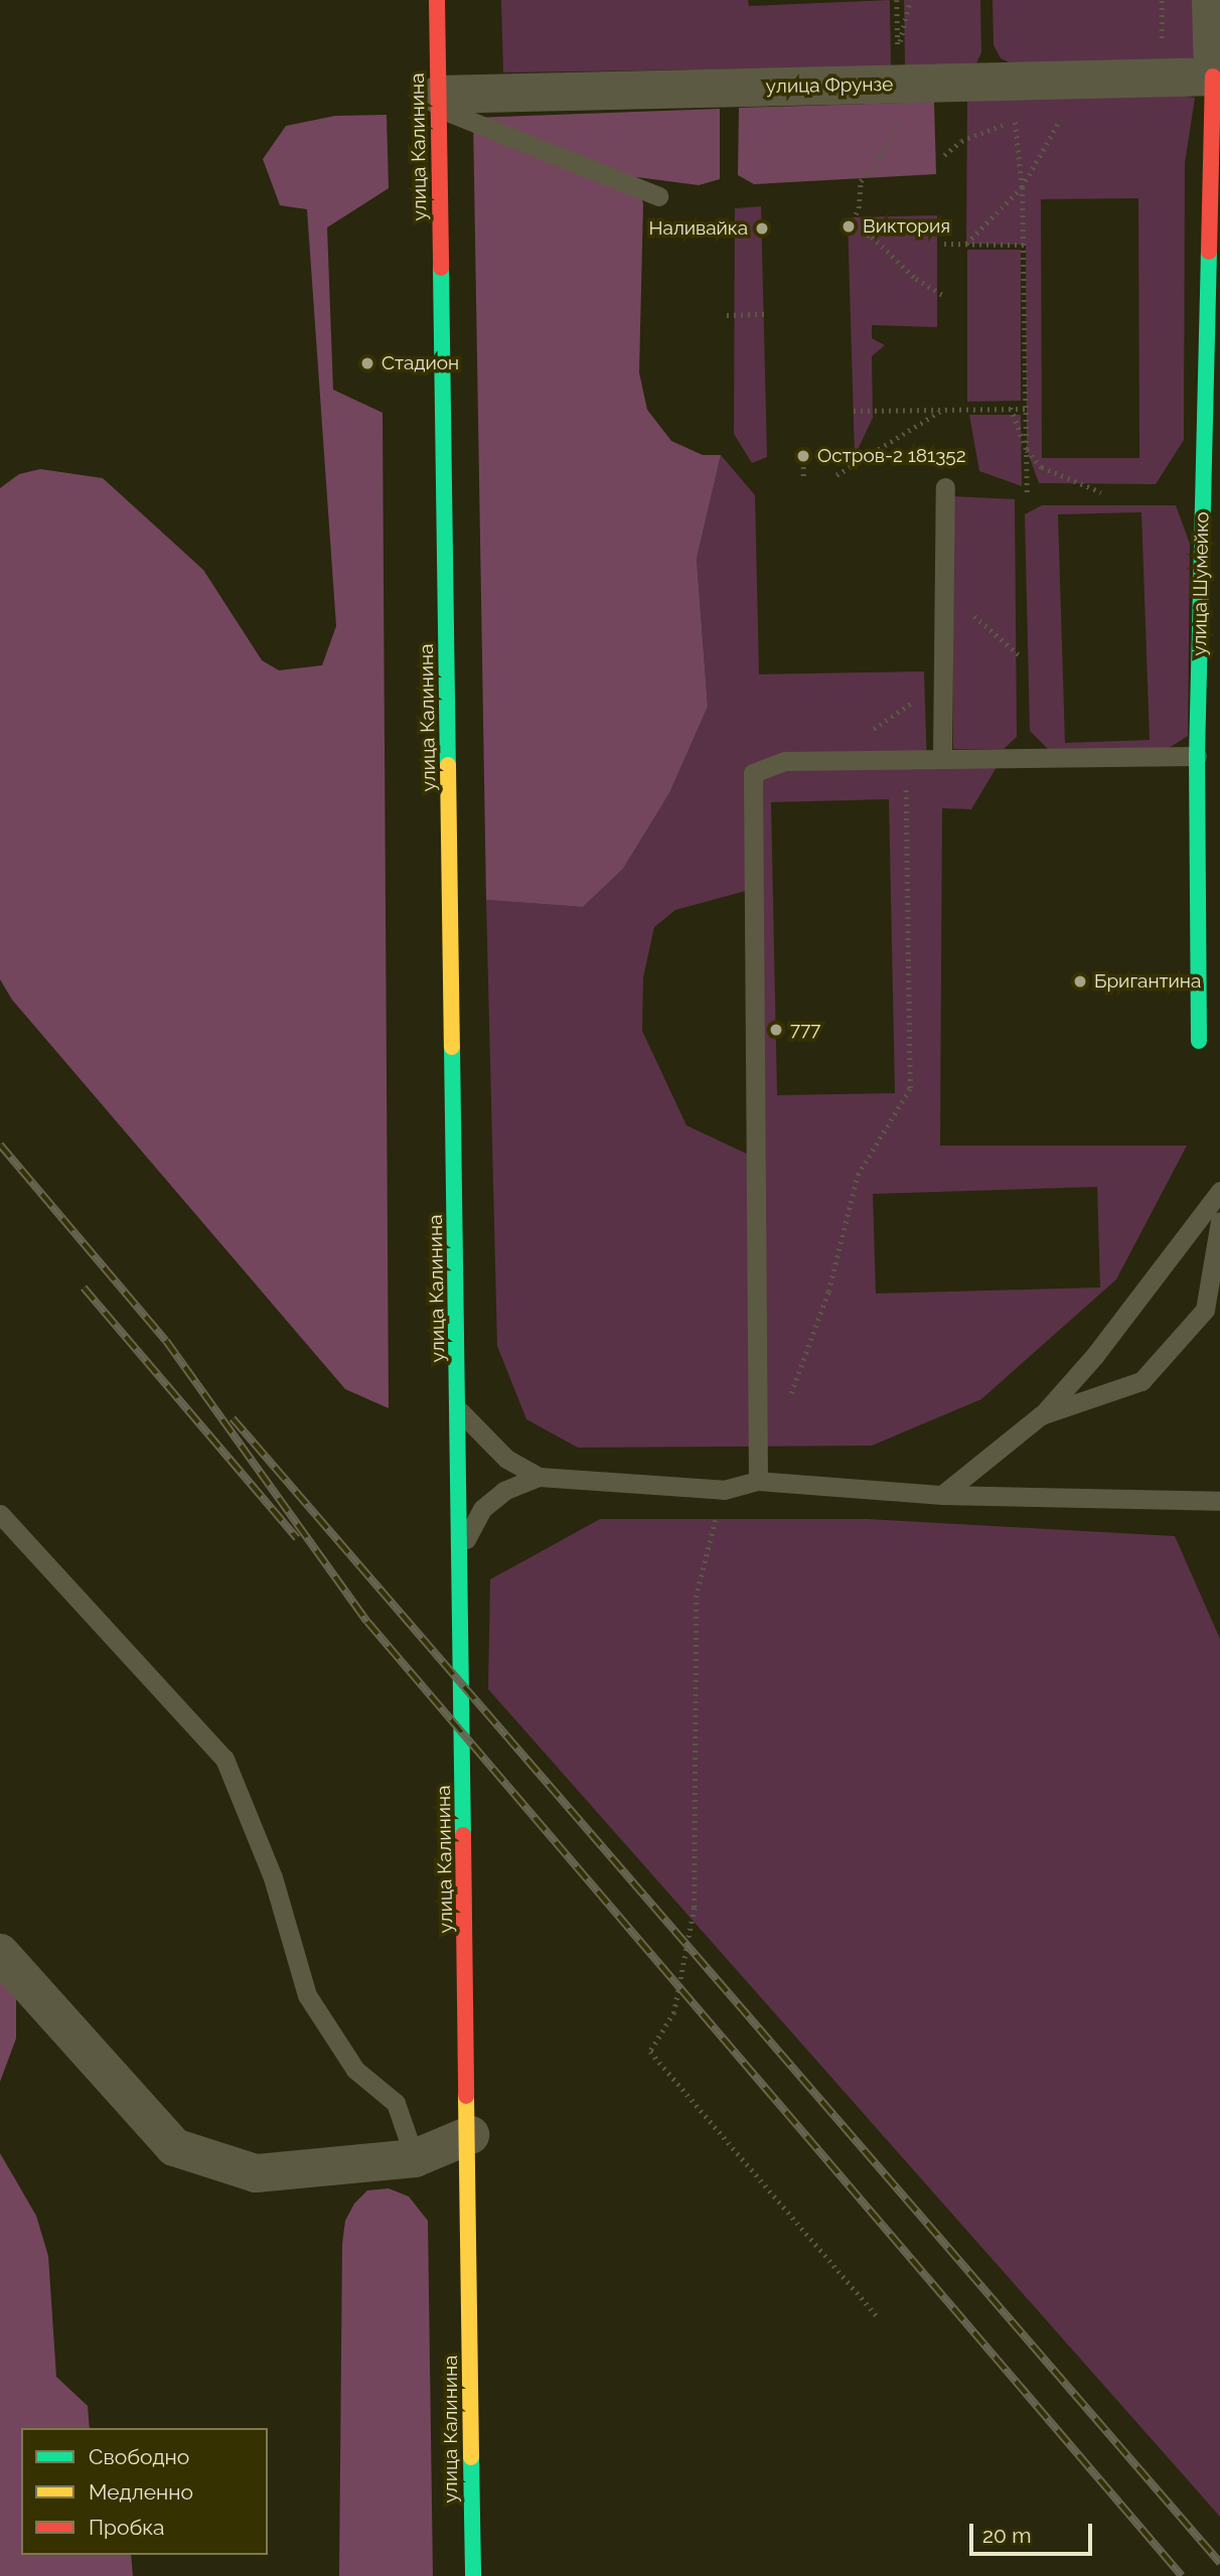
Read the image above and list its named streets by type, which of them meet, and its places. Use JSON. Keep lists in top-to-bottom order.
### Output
{
  "streets": {
    "main road": ["улица Калинина", "улица Шумейко"],
    "street": ["улица Фрунзе"]
  },
  "crossings": [
    ["улица Фрунзе", "улица Калинина"],
    ["улица Фрунзе", "улица Шумейко"]
  ],
  "places": [
    "Виктория",
    "Наливайка",
    "Стадион",
    "Остров-2 181352",
    "Бригантина",
    "777"
  ],
  "legend": ["Свободно", "Медленно", "Пробка"],
  "scale_bar": "20 m"
}
